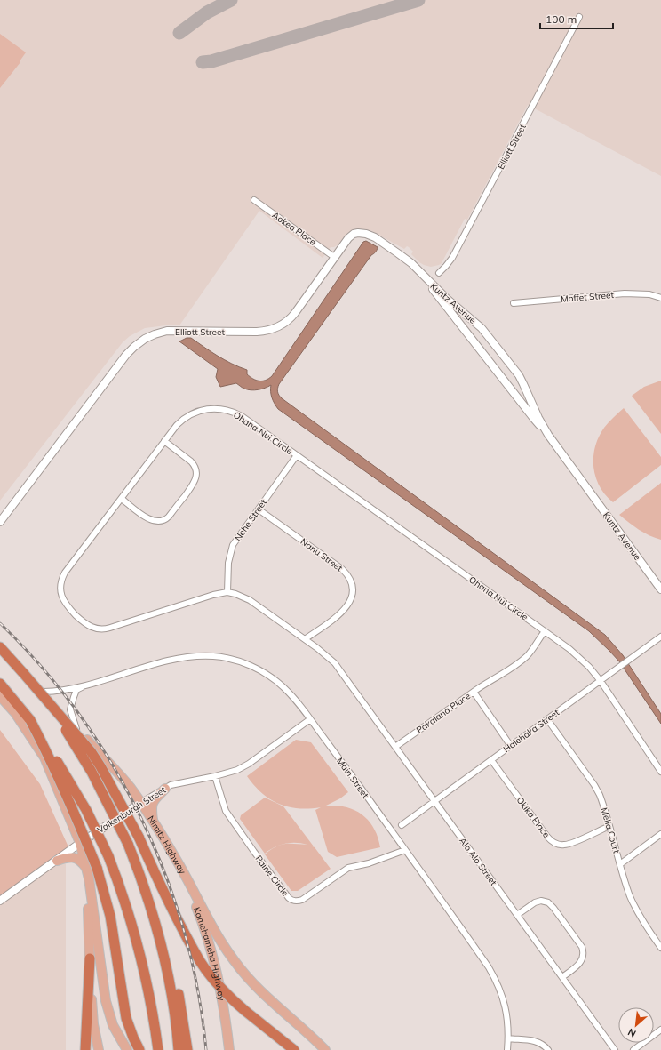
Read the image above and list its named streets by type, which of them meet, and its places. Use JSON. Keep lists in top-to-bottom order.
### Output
{
  "streets": {
    "main road": ["Nimitz Highway", "Kamehameha Highway"],
    "street": [
      "Elliott Street",
      "Aokea Place",
      "Moffet Street",
      "Kuntz Avenue",
      "Ohana Nui Circle",
      "Nehe Street",
      "Nanu Street",
      "Pakalana Place",
      "Halehaka Street",
      "Main Street",
      "Valkenburgh Street",
      "Okika Place",
      "Melia Court",
      "Alo Alo Street",
      "Paine Circle"
    ]
  },
  "crossings": [
    ["Elliott Street", "Aokea Place"],
    ["Elliott Street", "Kuntz Avenue"],
    ["Ohana Nui Circle", "Nehe Street"],
    ["Ohana Nui Circle", "Halehaka Street"],
    ["Nehe Street", "Nanu Street"],
    ["Nanu Street", "Alo Alo Street"],
    ["Pakalana Place", "Halehaka Street"],
    ["Pakalana Place", "Alo Alo Street"],
    ["Halehaka Street", "Okika Place"],
    ["Halehaka Street", "Melia Court"],
    ["Halehaka Street", "Alo Alo Street"],
    ["Main Street", "Valkenburgh Street"],
    ["Main Street", "Nimitz Highway"],
    ["Main Street", "Paine Circle"],
    ["Valkenburgh Street", "Nimitz Highway"],
    ["Valkenburgh Street", "Paine Circle"],
    ["Okika Place", "Melia Court"],
    ["Nimitz Highway", "Kamehameha Highway"]
  ],
  "scale_bar": "100 m",
  "north": "bottom left"
}
